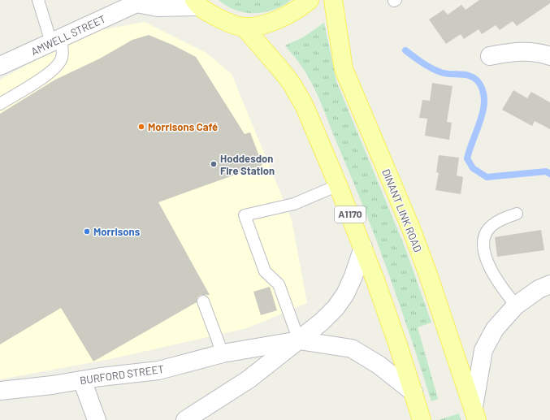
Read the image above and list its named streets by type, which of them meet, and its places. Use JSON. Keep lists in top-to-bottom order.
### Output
{
  "streets": {
    "main road": ["DINANT LINK ROAD", "A1170"],
    "street": ["AMWELL STREET", "BURFORD STREET"]
  },
  "crossings": [
    ["A1170", "BURFORD STREET"]
  ],
  "places": ["Morrisons Café", "Hoddesdon Fire Station", "Morrisons"]
}
